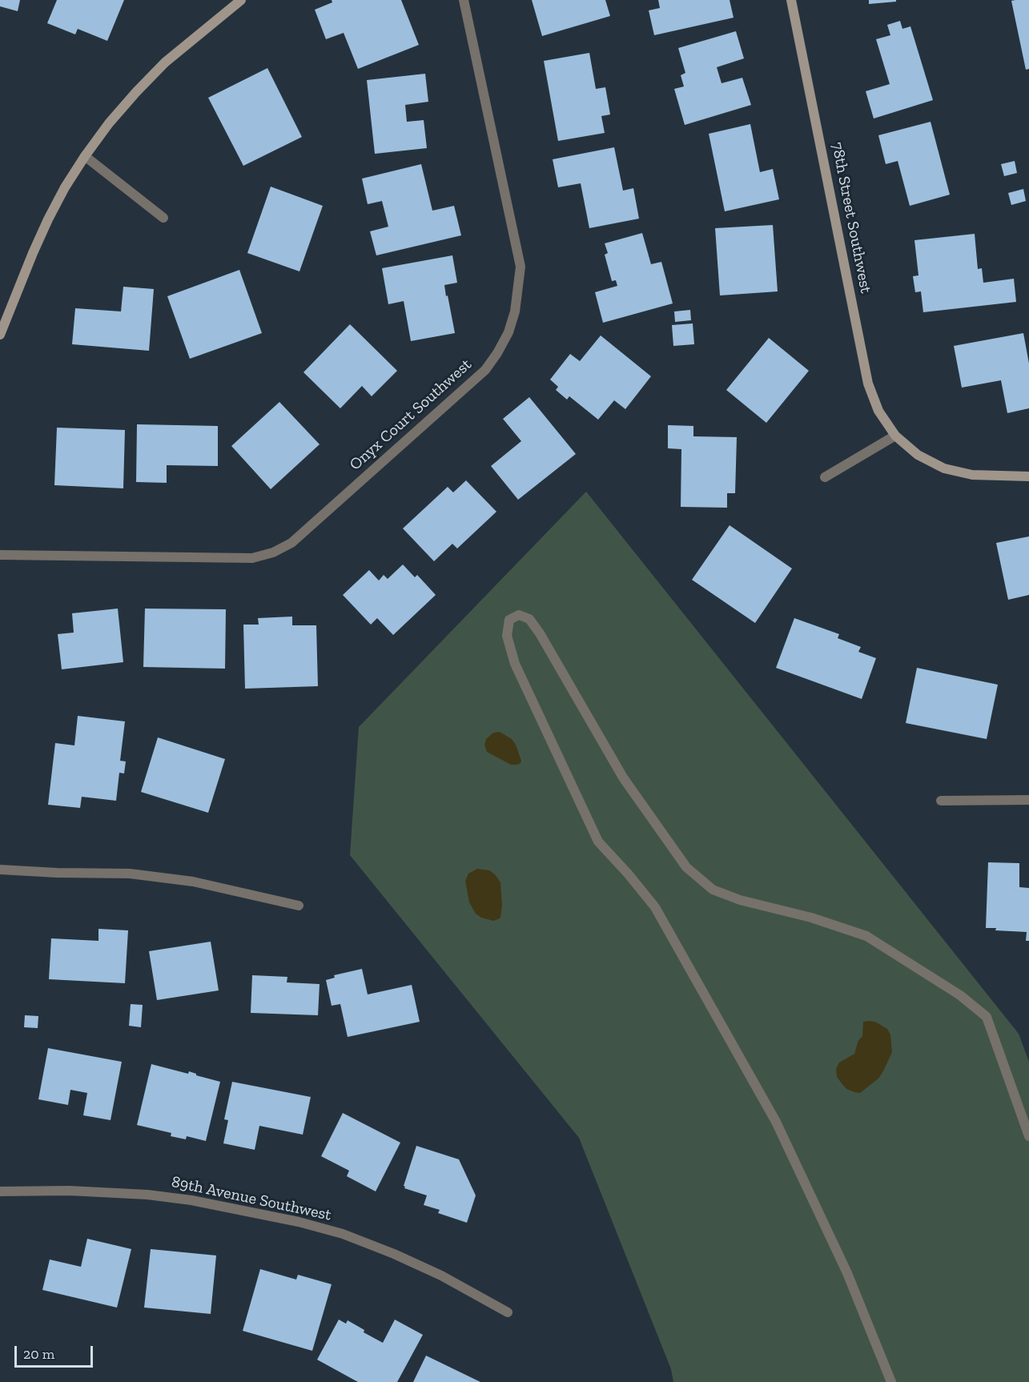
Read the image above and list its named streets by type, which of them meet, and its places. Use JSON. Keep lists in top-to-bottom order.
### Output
{
  "streets": {
    "street": ["78th Street Southwest", "Onyx Court Southwest", "89th Avenue Southwest"]
  },
  "scale_bar": "20 m"
}
